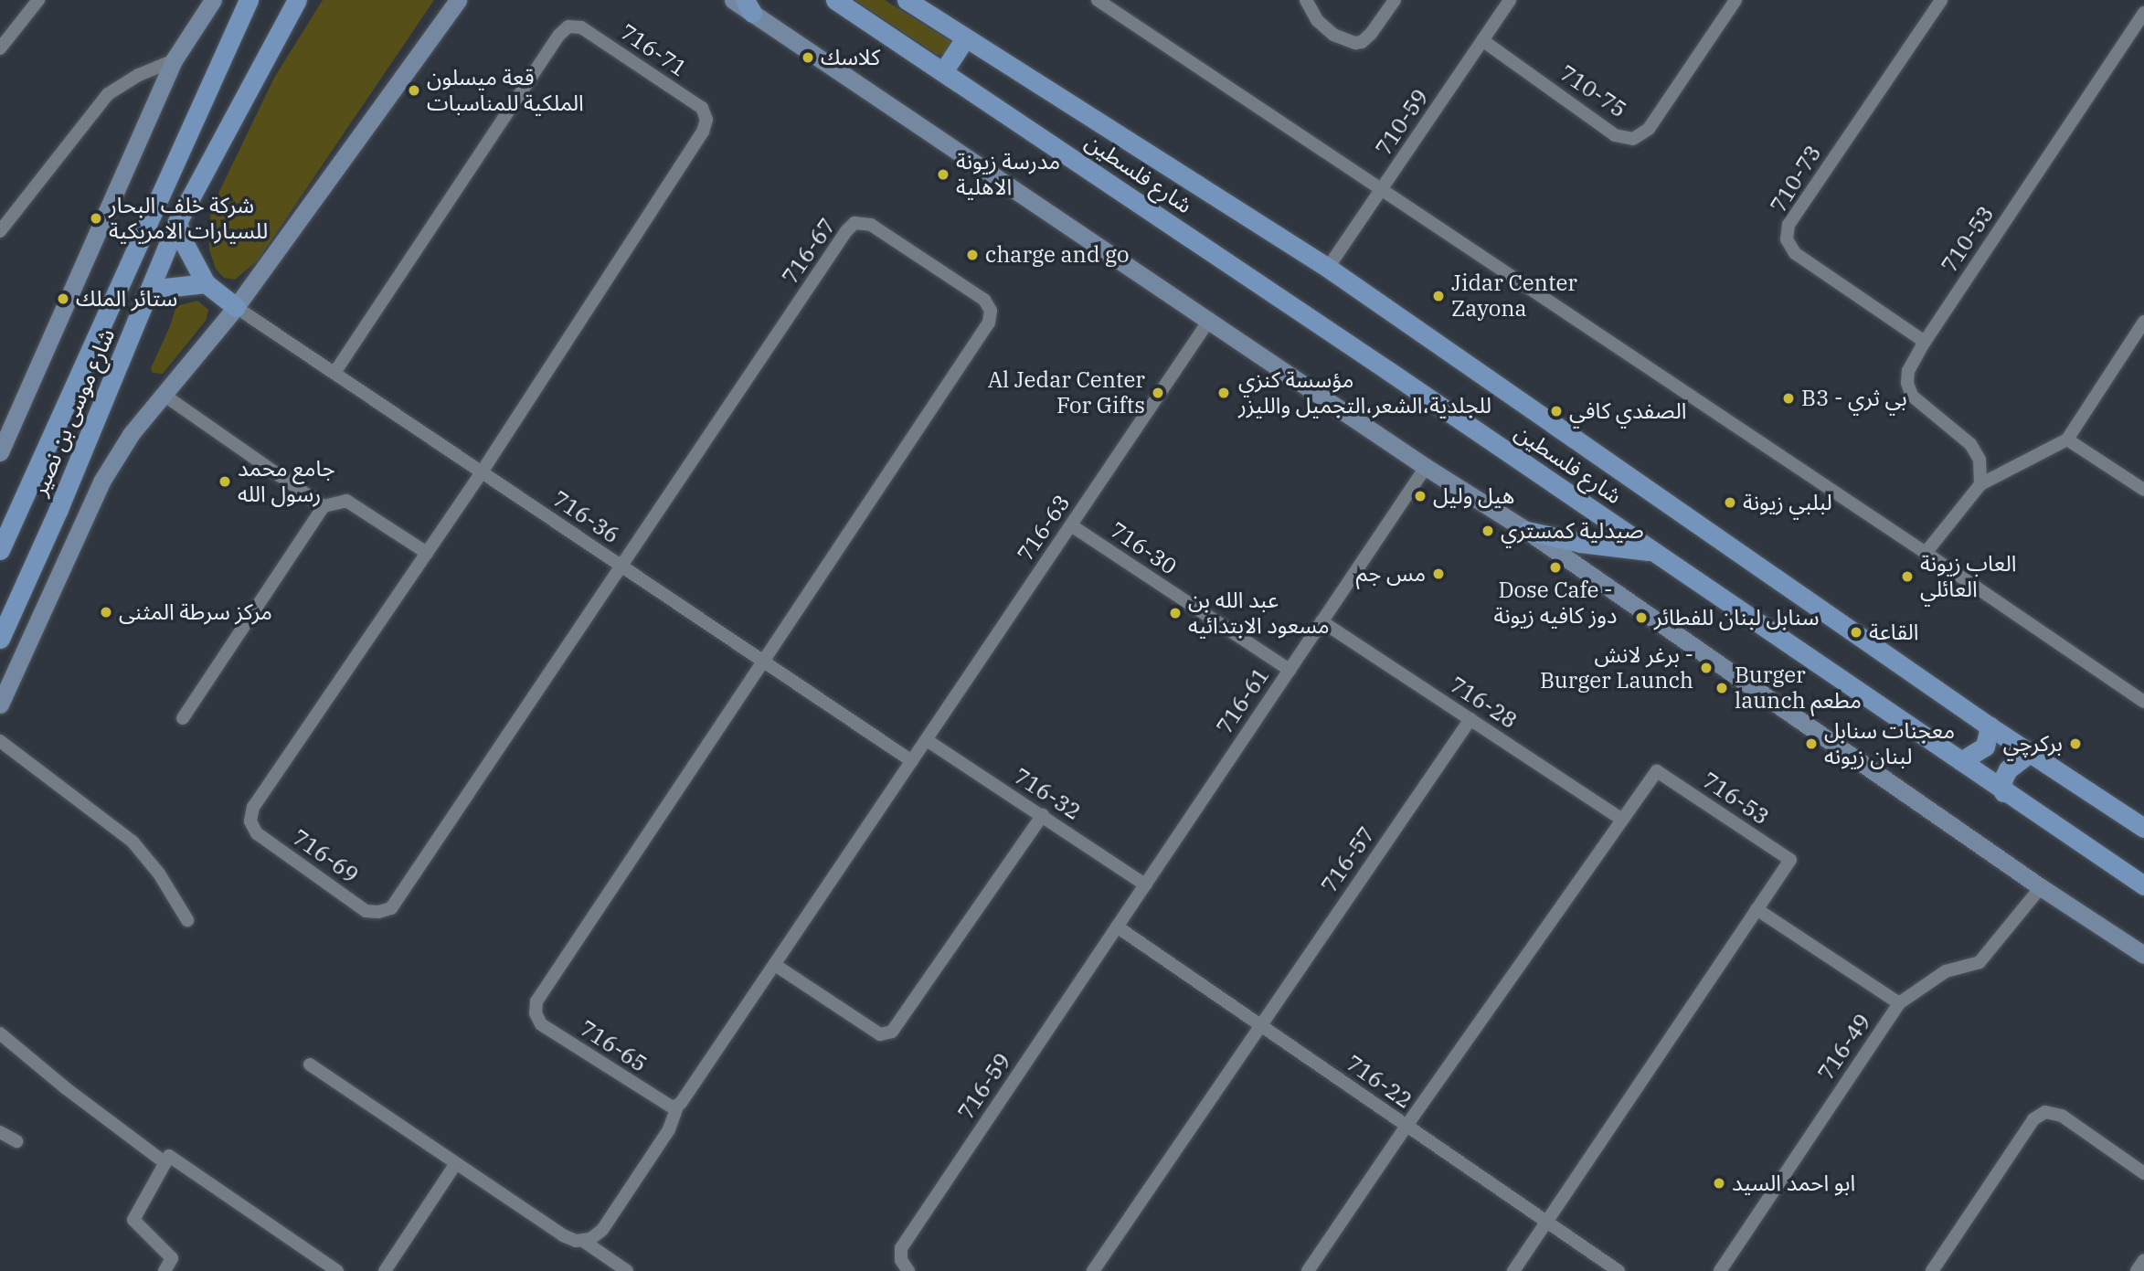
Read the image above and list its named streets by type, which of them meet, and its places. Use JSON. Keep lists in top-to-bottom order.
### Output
{
  "streets": {
    "main road": ["شارع فلسطين", "شارع موسى بن نصير"],
    "street": [
      "716-71",
      "710-75",
      "710-59",
      "710-73",
      "710-53",
      "716-67",
      "716-36",
      "716-63",
      "716-30",
      "716-61",
      "716-28",
      "716-32",
      "716-53",
      "716-69",
      "716-57",
      "716-65",
      "716-49",
      "716-22",
      "716-59"
    ]
  },
  "crossings": [
    ["716-71", "716-36"],
    ["716-71", "716-69"],
    ["710-75", "710-59"],
    ["710-59", "شارع فلسطين"],
    ["710-73", "710-53"],
    ["716-67", "716-36"],
    ["716-67", "716-69"],
    ["716-67", "716-65"],
    ["716-36", "716-63"],
    ["716-36", "716-69"],
    ["716-36", "716-65"],
    ["716-63", "716-30"],
    ["716-63", "716-32"],
    ["716-30", "716-61"],
    ["716-61", "716-28"],
    ["716-61", "716-32"],
    ["716-61", "716-22"],
    ["716-61", "716-59"],
    ["716-28", "716-53"],
    ["716-28", "716-57"],
    ["716-53", "716-22"],
    ["716-57", "716-22"],
    ["716-22", "716-59"]
  ],
  "places": [
    "كلاسك",
    "قعة ميسلون الملكية للمناسبات",
    "مدرسة زيونة الاهلية",
    "شركة خلف البحار للسيارات الامريكية",
    "charge and go",
    "Jidar Center Zayona",
    "ستائر الملك",
    "Al Jedar Center For Gifts",
    "مؤسسة كنزي للجلدية،الشعر،التجميل والليزر",
    "B3 - بي ثري",
    "الصفدي كافي",
    "جامع محمد رسول الله",
    "هيل وليل",
    "لبلبي زيونة",
    "صيدلية كمستري",
    "Dose Cafe - دوز كافيه زيونة",
    "مس جم",
    "العاب زيونة العائلي",
    "مركز سرطة المثنى",
    "عبد الله بن مسعود الابتدائيه",
    "سنابل لبنان للفطائر",
    "القاعة",
    "برغر لانش - Burger Launch",
    "Burger launch مطعم",
    "معجنات سنابل لبنان زيونه",
    "بركرچي",
    "ابو احمد السيد"
  ]
}
